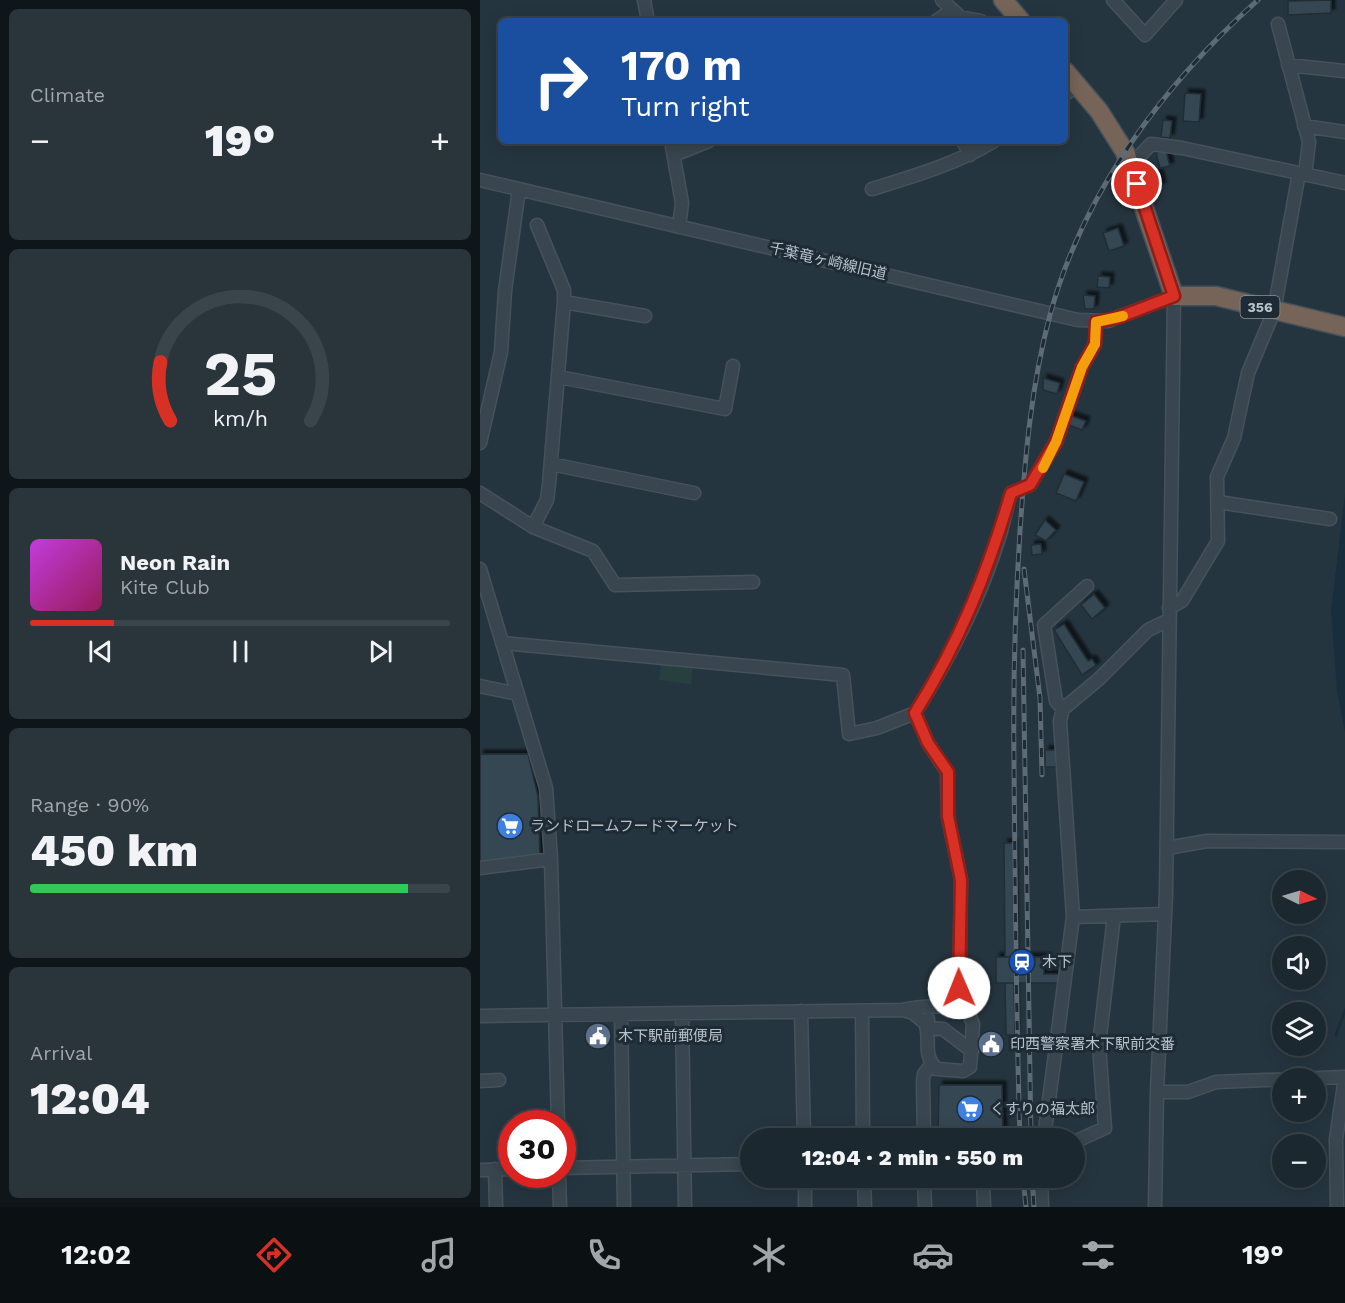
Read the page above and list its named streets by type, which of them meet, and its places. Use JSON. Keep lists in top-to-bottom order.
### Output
{
  "streets": {
    "highway": ["356"],
    "street": ["千葉竜ヶ崎線旧道"]
  },
  "crossings": [
    ["千葉竜ヶ崎線旧道", "356"]
  ],
  "places": {
    "supermarket": ["ランドロームフードマーケット", "くすりの福太郎"],
    "station": ["木下"],
    "public building": ["木下駅前郵便局", "印西警察署木下駅前交番"]
  },
  "north": "right",
  "page": {
    "tile": [
      "Climate",
      ["Range · 90%", "450 km"],
      ["Arrival", "12:04"]
    ],
    "turn": ["170 m", "Turn right"],
    "heat": ["−", "19°", "+"],
    "song": ["Neon Rain", "Kite Club"],
    "map_buttons": ["+", "−"],
    "limit": "30",
    "trip": "12:04 · 2 min · 550 m",
    "tabs": ["12:02", "19°"],
    "gauge": ["25", "km/h"]
  }
}
